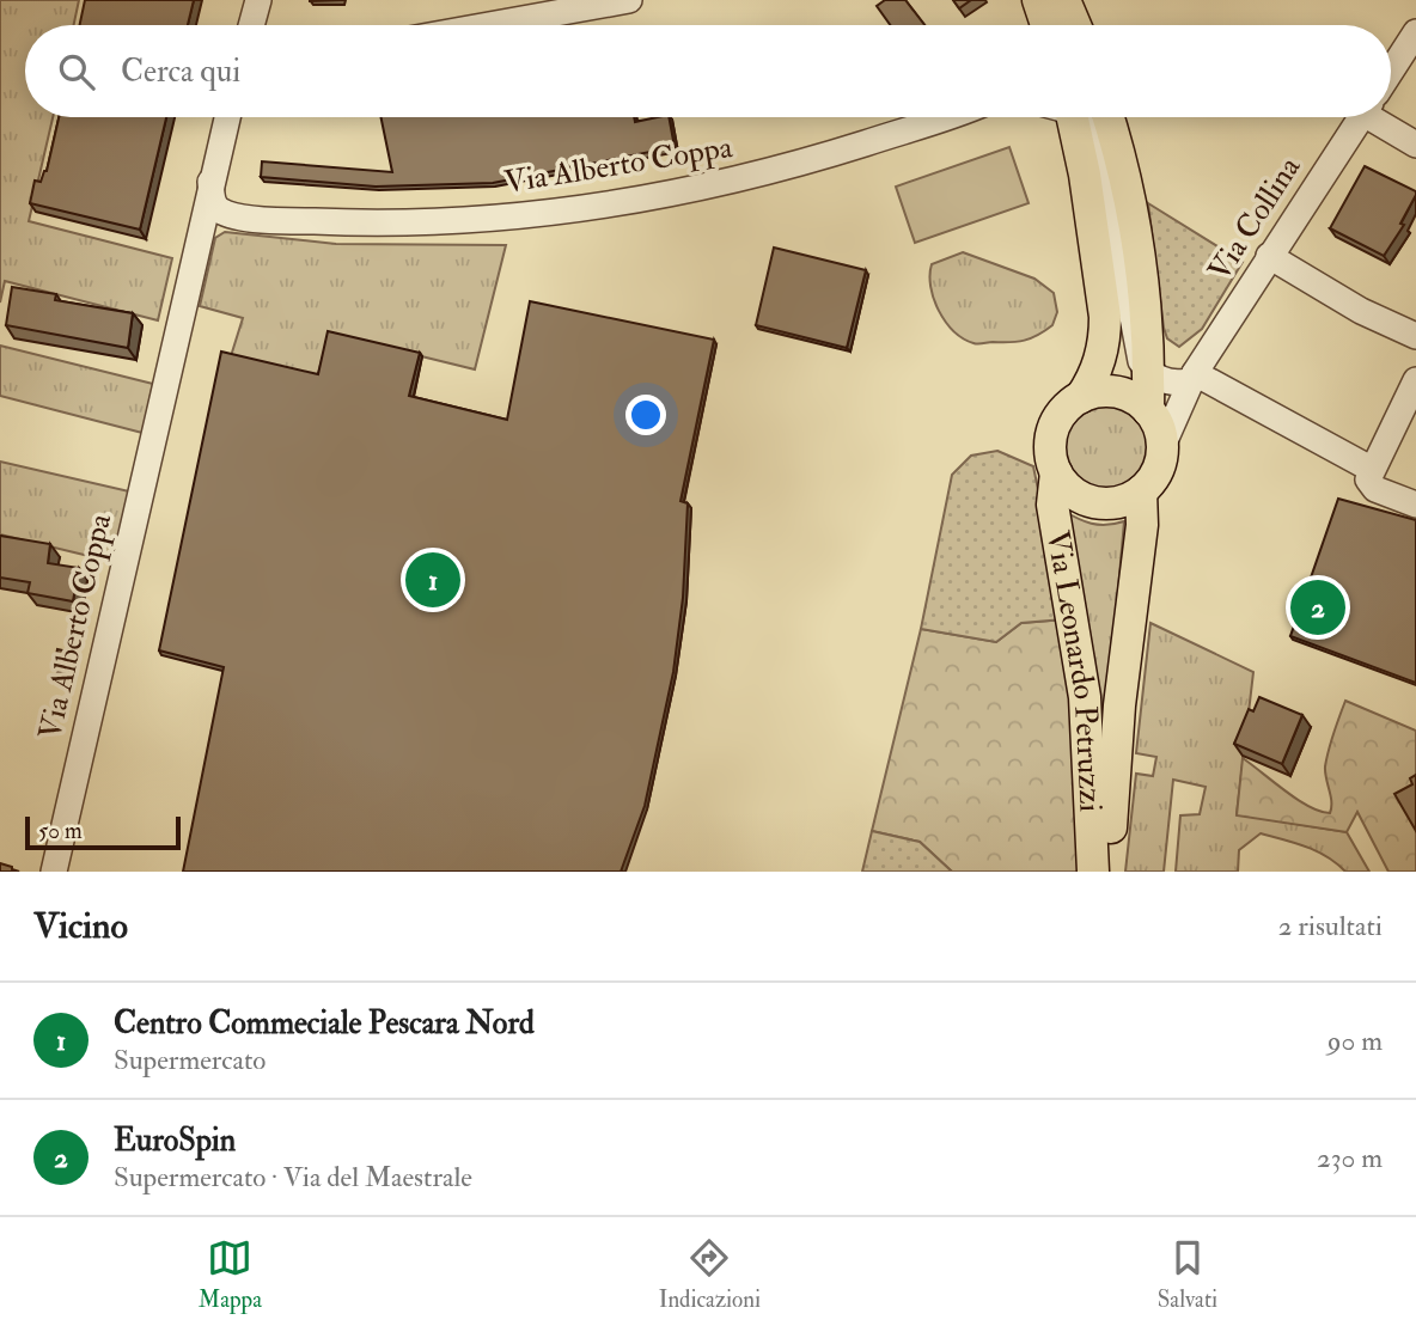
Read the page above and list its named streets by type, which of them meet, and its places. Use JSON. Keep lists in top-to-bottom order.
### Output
{
  "streets": {
    "main road": ["Via Leonardo Petruzzi"],
    "street": ["Via Alberto Coppa", "Via Collina"]
  },
  "crossings": [
    ["Via Collina", "Via Leonardo Petruzzi"]
  ],
  "scale_bar": "50 m",
  "page": {
    "search": "Cerca qui",
    "pins": ["1", "2"],
    "scale": "50 m",
    "heading": ["Vicino", "2 risultati"],
    "list": [
      {
        "mark": "1",
        "name": "Centro Commeciale Pescara Nord",
        "note": "Supermercato",
        "value": "90 m"
      },
      {
        "mark": "2",
        "name": "EuroSpin",
        "note": "Supermercato · Via del Maestrale",
        "value": "230 m"
      }
    ],
    "nav": ["Mappa", "Indicazioni", "Salvati"]
  }
}
